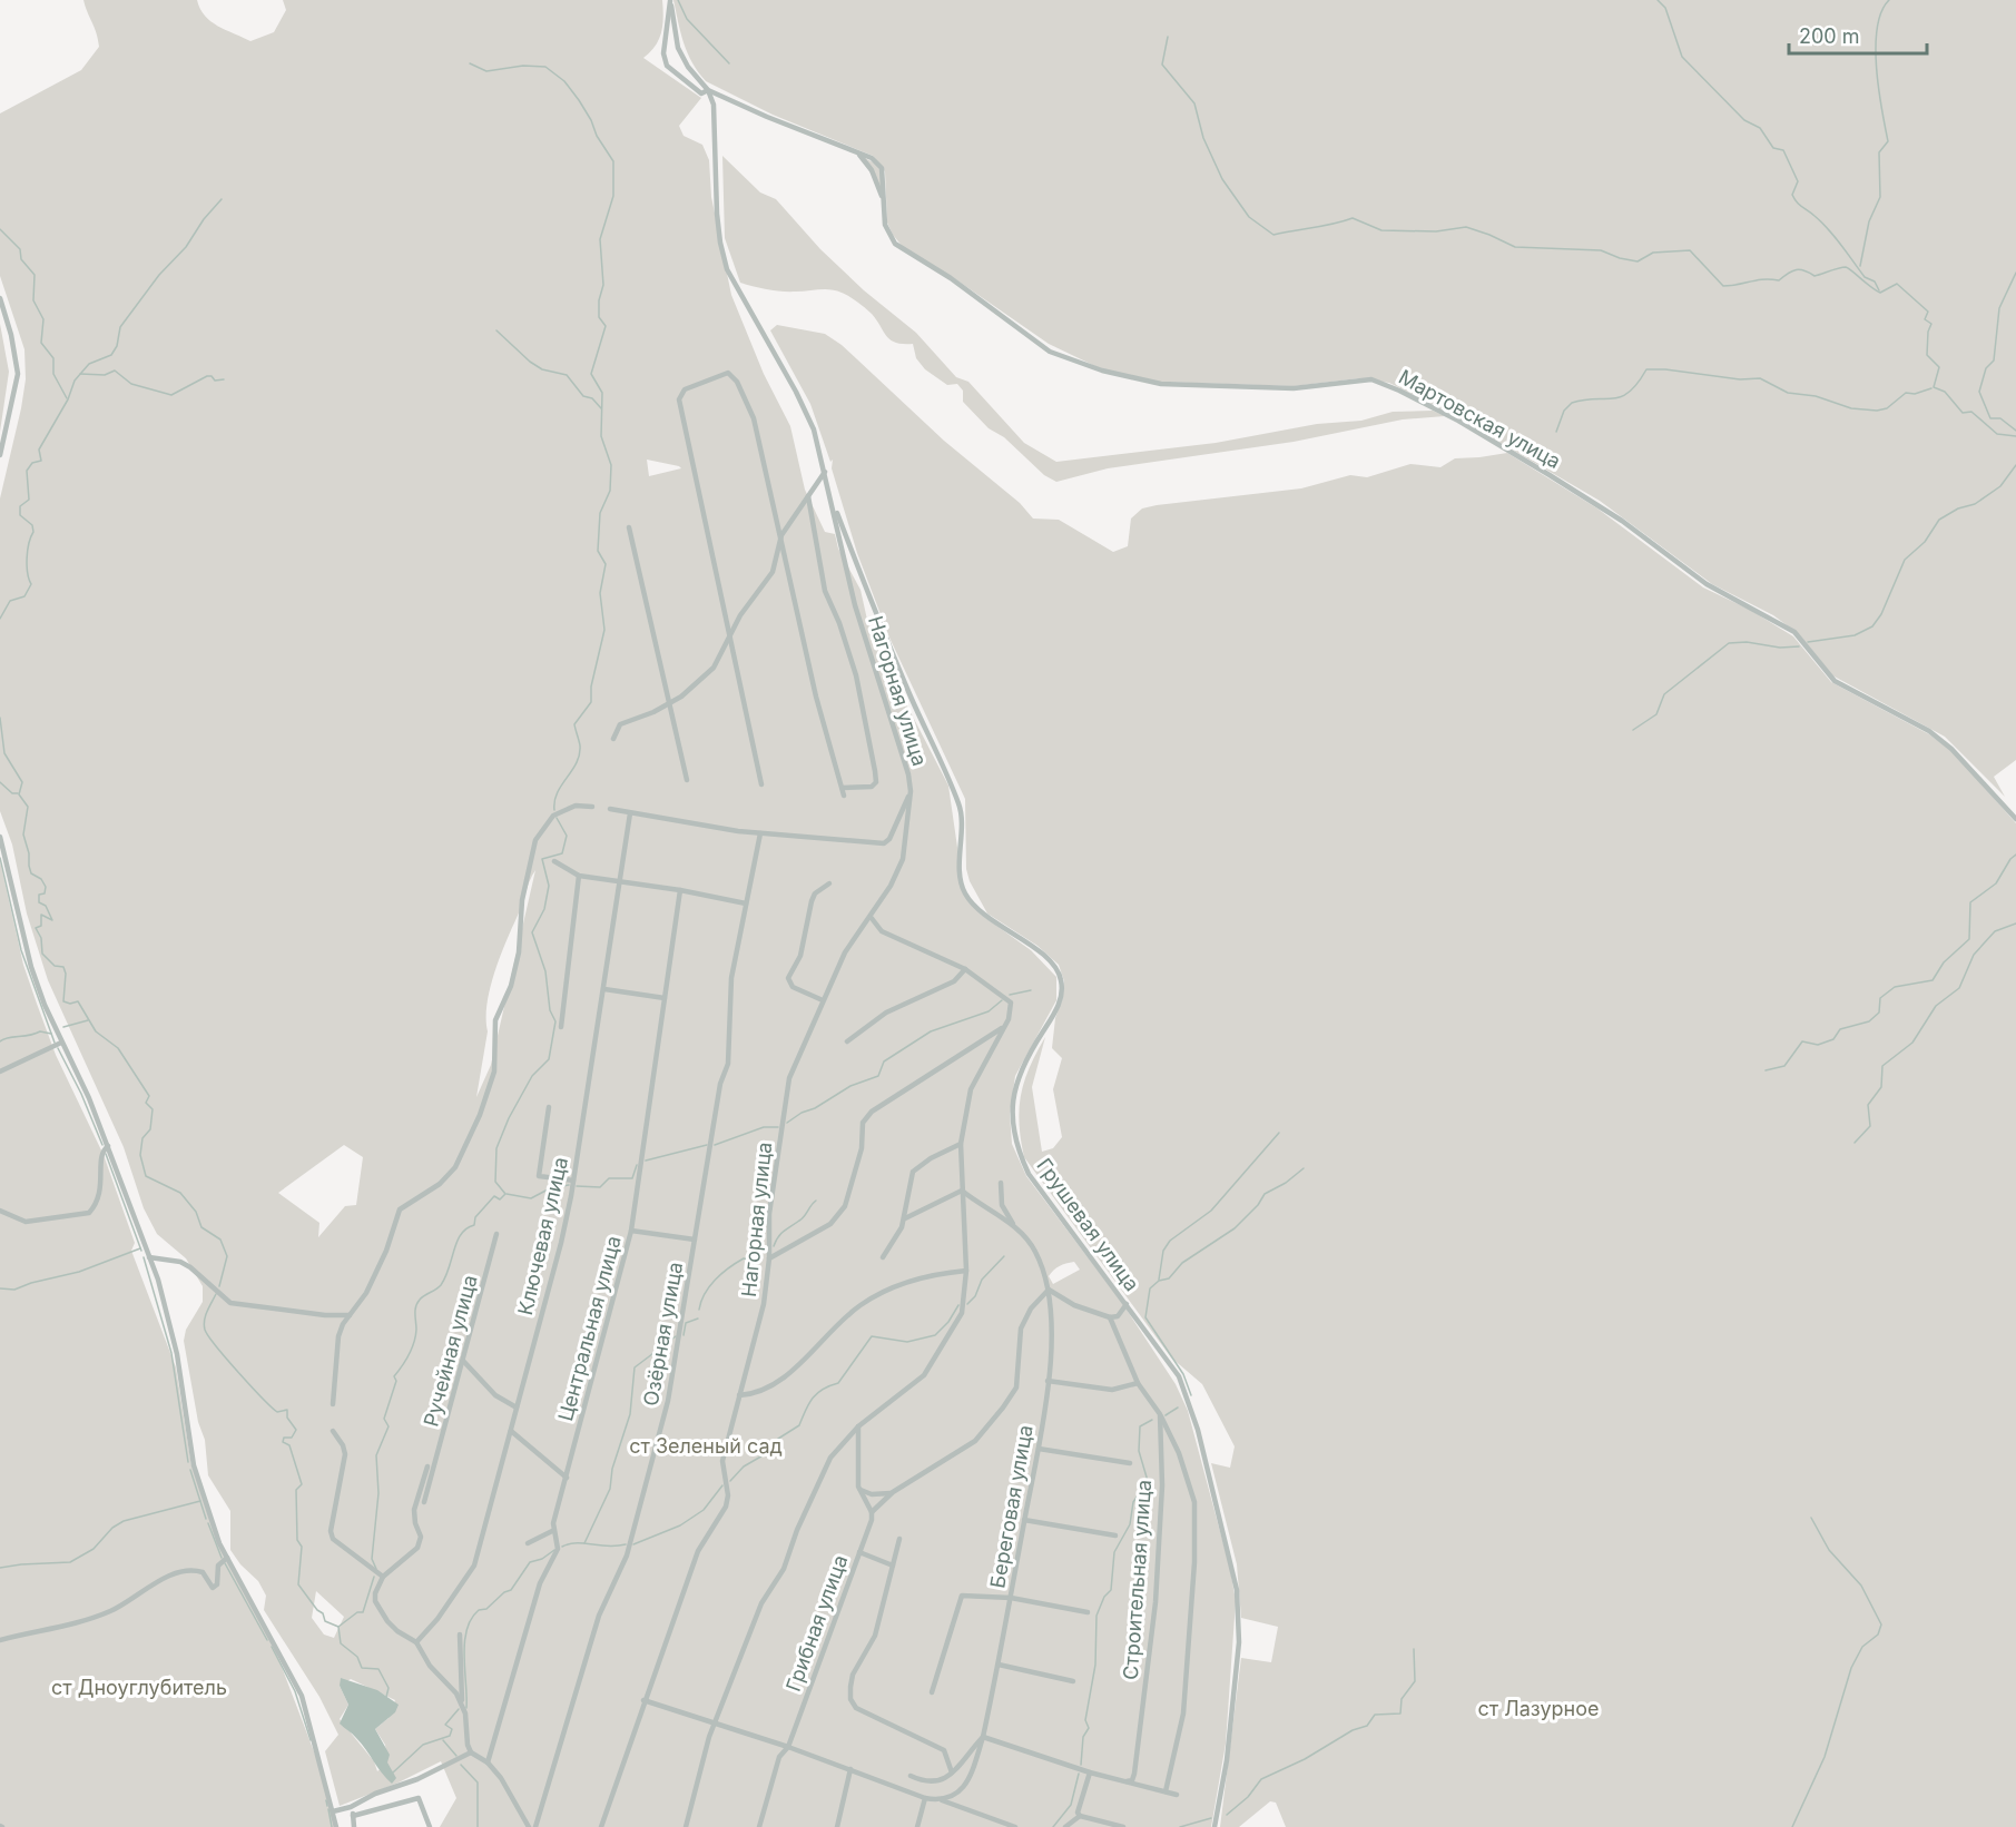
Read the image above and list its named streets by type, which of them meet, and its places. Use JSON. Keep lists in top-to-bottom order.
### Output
{
  "streets": {
    "street": [
      "Мартовская улица",
      "Нагорная улица",
      "Грушевая улица",
      "Ключевая улица",
      "Центральная улица",
      "Озёрная улица",
      "Ручейная улица",
      "Береговая улица",
      "Строительная улица",
      "Грибная улица"
    ]
  },
  "crossings": [
    ["Мартовская улица", "Нагорная улица"],
    ["Нагорная улица", "Грушевая улица"]
  ],
  "parks": ["ст Зеленый сад", "ст Дноуглубитель", "ст Лазурное"],
  "scale_bar": "200 m"
}
